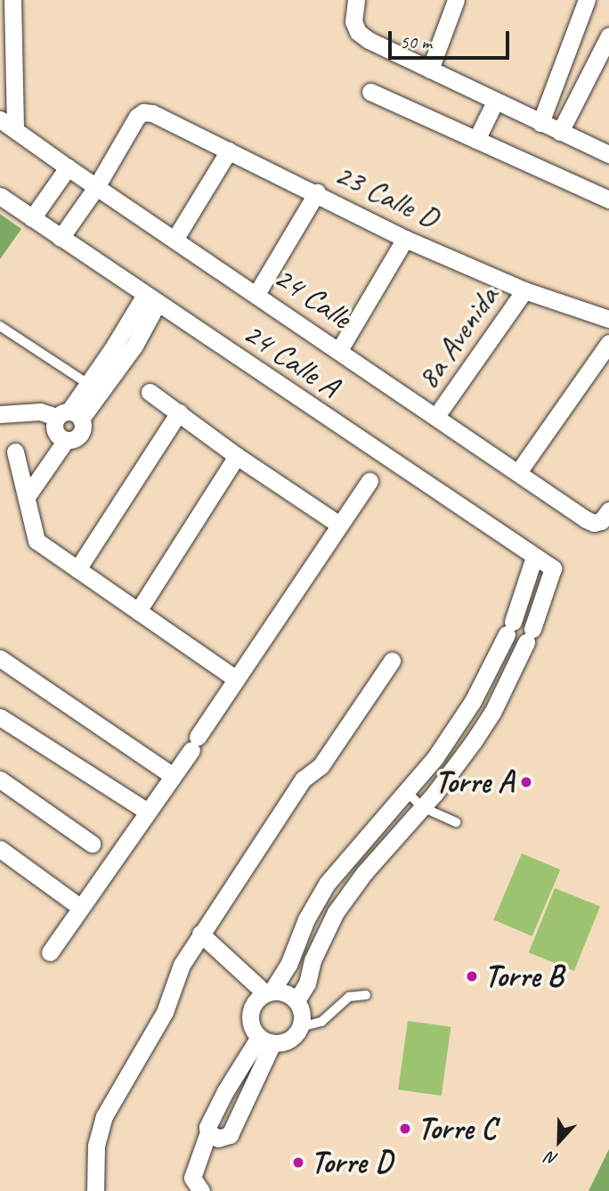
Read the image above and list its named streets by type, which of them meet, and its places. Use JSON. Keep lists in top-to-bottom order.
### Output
{
  "streets": {
    "street": [
      "23 Calle D",
      "24 Calle",
      "8a Avenida",
      "24 Calle A"
    ]
  },
  "crossings": [
    ["23 Calle D", "24 Calle"],
    ["23 Calle D", "8a Avenida"],
    ["24 Calle", "8a Avenida"]
  ],
  "places": [
    "Torre A",
    "Torre B",
    "Torre C",
    "Torre D"
  ],
  "scale_bar": "50 m",
  "north": "bottom"
}
